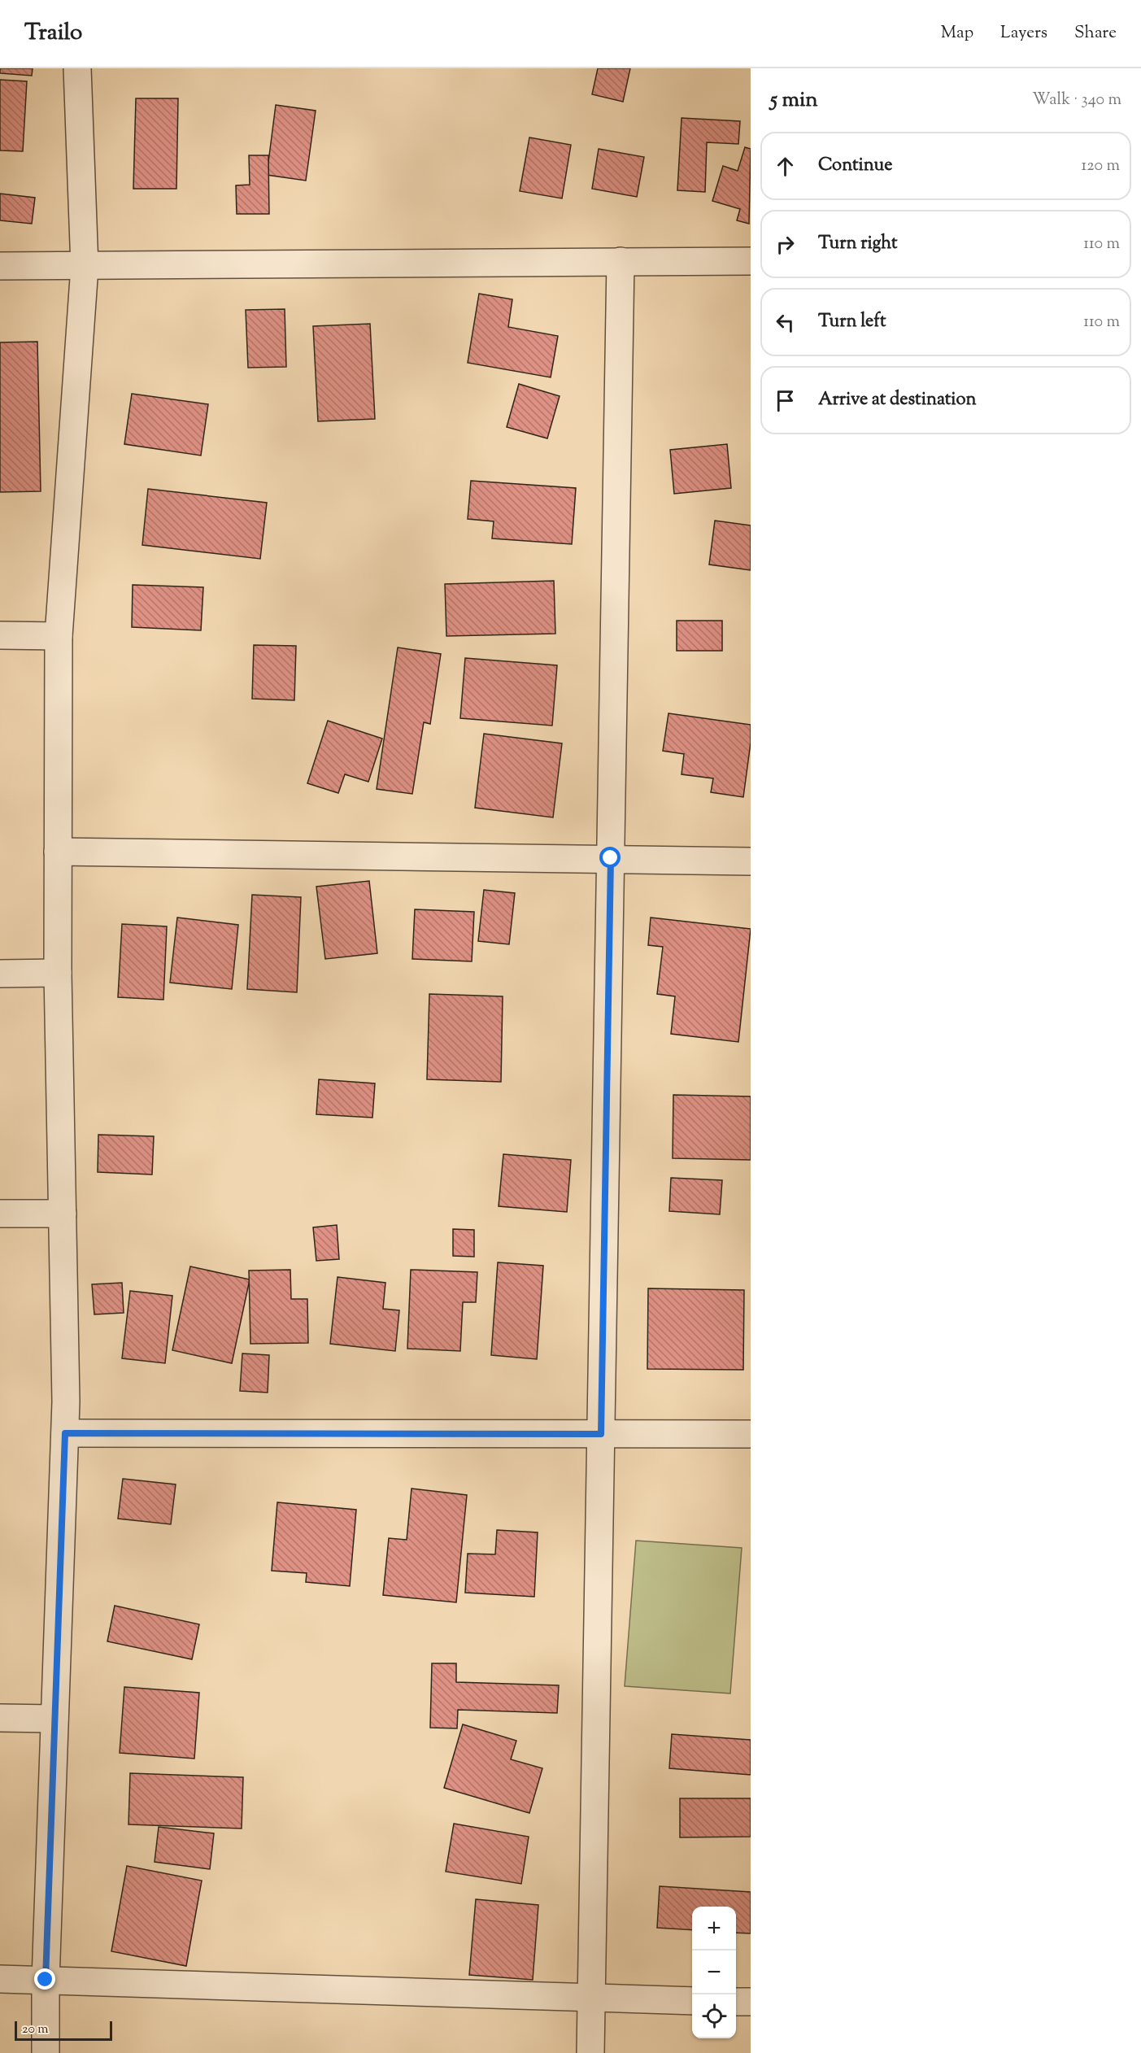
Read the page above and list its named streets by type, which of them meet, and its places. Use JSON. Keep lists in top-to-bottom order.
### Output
{
  "scale_bar": "20 m",
  "page": {
    "header": "Trailo",
    "nav": ["Map", "Layers", "Share"],
    "heading": ["5 min", "Walk · 340 m"],
    "list": [
      ["Continue", "120 m"],
      ["Turn right", "110 m"],
      ["Turn left", "110 m"],
      "Arrive at destination"
    ],
    "map_buttons": ["+", "−"],
    "scale": "20 m"
  }
}
